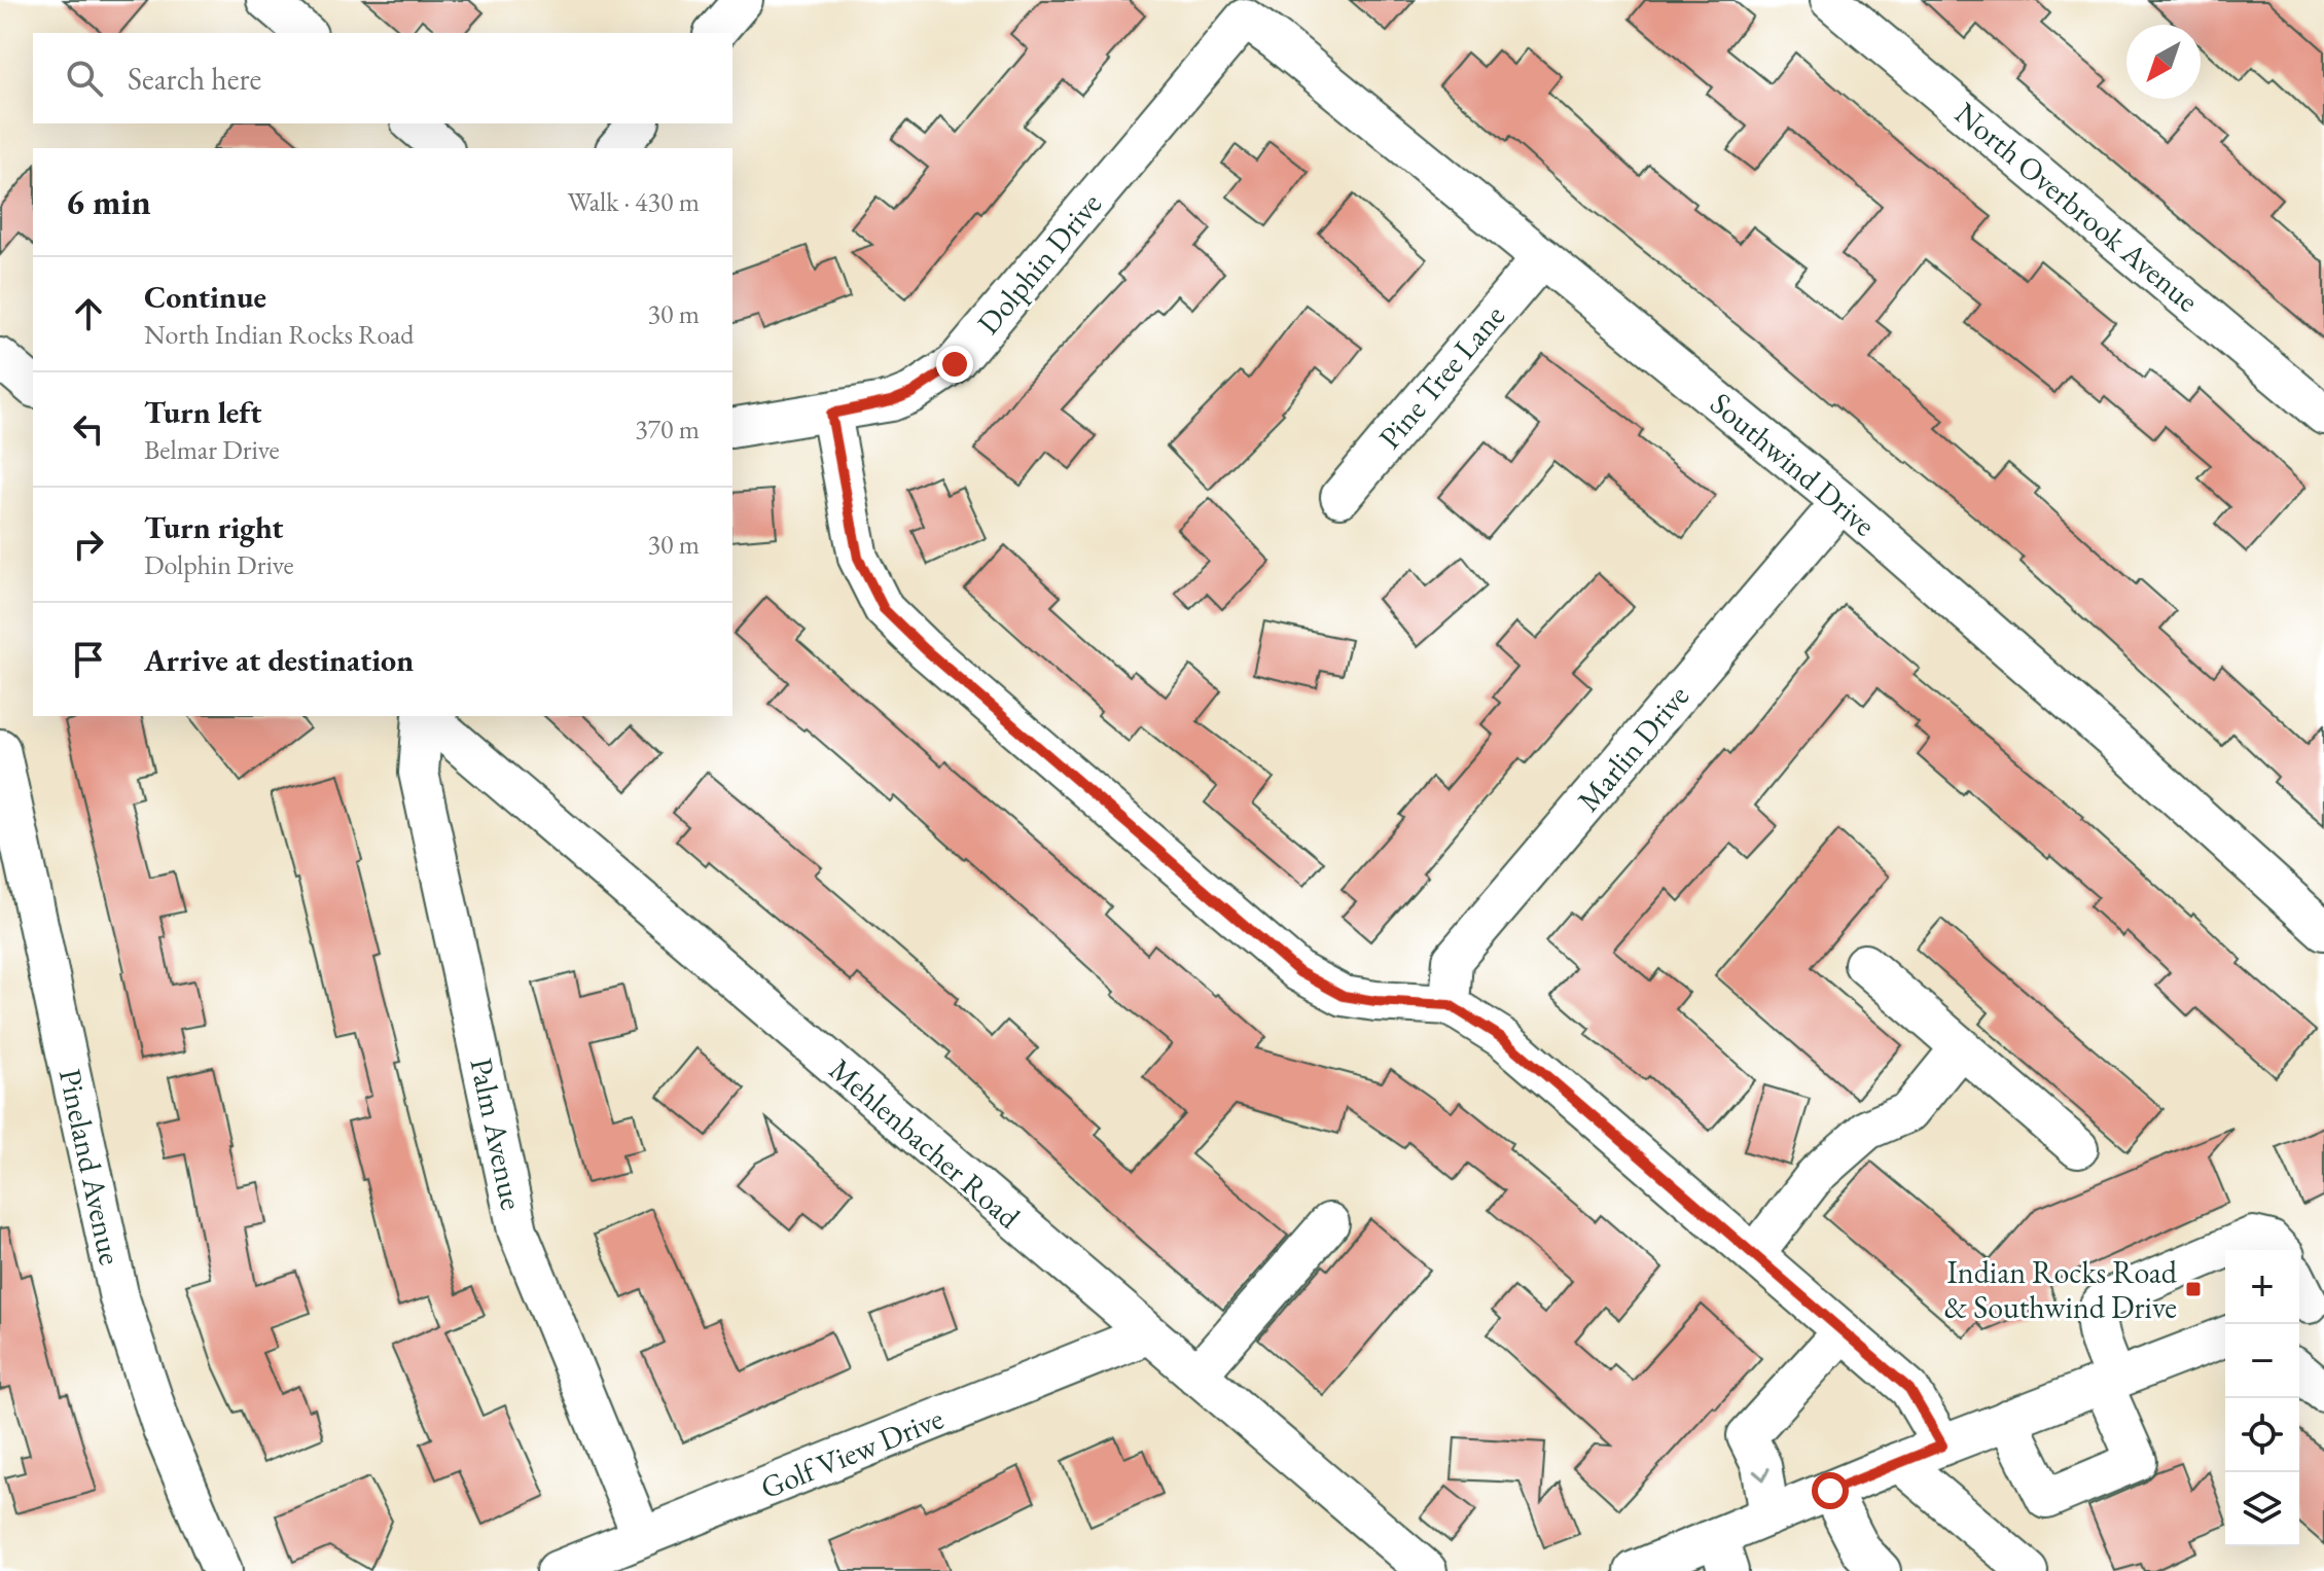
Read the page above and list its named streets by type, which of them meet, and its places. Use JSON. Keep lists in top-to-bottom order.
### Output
{
  "streets": {
    "street": [
      "North Overbrook Avenue",
      "Dolphin Drive",
      "Pine Tree Lane",
      "Southwind Drive",
      "Marlin Drive",
      "Palm Avenue",
      "Mehlenbacher Road",
      "Pineland Avenue",
      "Golf View Drive"
    ]
  },
  "crossings": [
    ["Dolphin Drive", "Southwind Drive"],
    ["Pine Tree Lane", "Southwind Drive"],
    ["Southwind Drive", "Marlin Drive"],
    ["Palm Avenue", "Golf View Drive"],
    ["Mehlenbacher Road", "Golf View Drive"]
  ],
  "places": {
    "transit": ["Indian Rocks Road & Southwind Drive"]
  },
  "north": "bottom left",
  "page": {
    "search": "Search here",
    "heading": ["6 min", "Walk · 430 m"],
    "list": [
      ["Continue", "North Indian Rocks Road", "30 m"],
      ["Turn left", "Belmar Drive", "370 m"],
      ["Turn right", "Dolphin Drive", "30 m"],
      "Arrive at destination"
    ],
    "map_buttons": ["+", "−"]
  }
}
